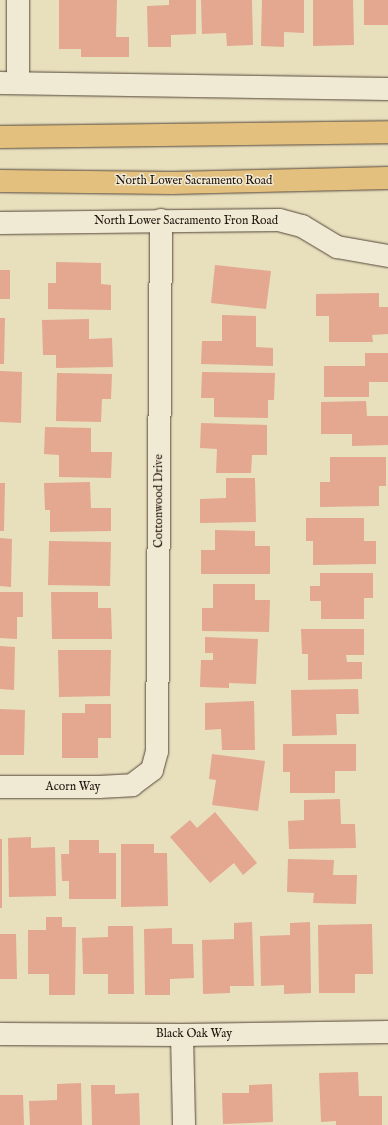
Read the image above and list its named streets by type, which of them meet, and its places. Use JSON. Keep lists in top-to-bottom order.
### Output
{
  "streets": {
    "main road": ["North Lower Sacramento Road"],
    "street": [
      "North Lower Sacramento Fron Road",
      "Cottonwood Drive",
      "Acorn Way",
      "Black Oak Way"
    ]
  },
  "crossings": [
    ["North Lower Sacramento Fron Road", "Cottonwood Drive"],
    ["Cottonwood Drive", "Acorn Way"]
  ]
}
